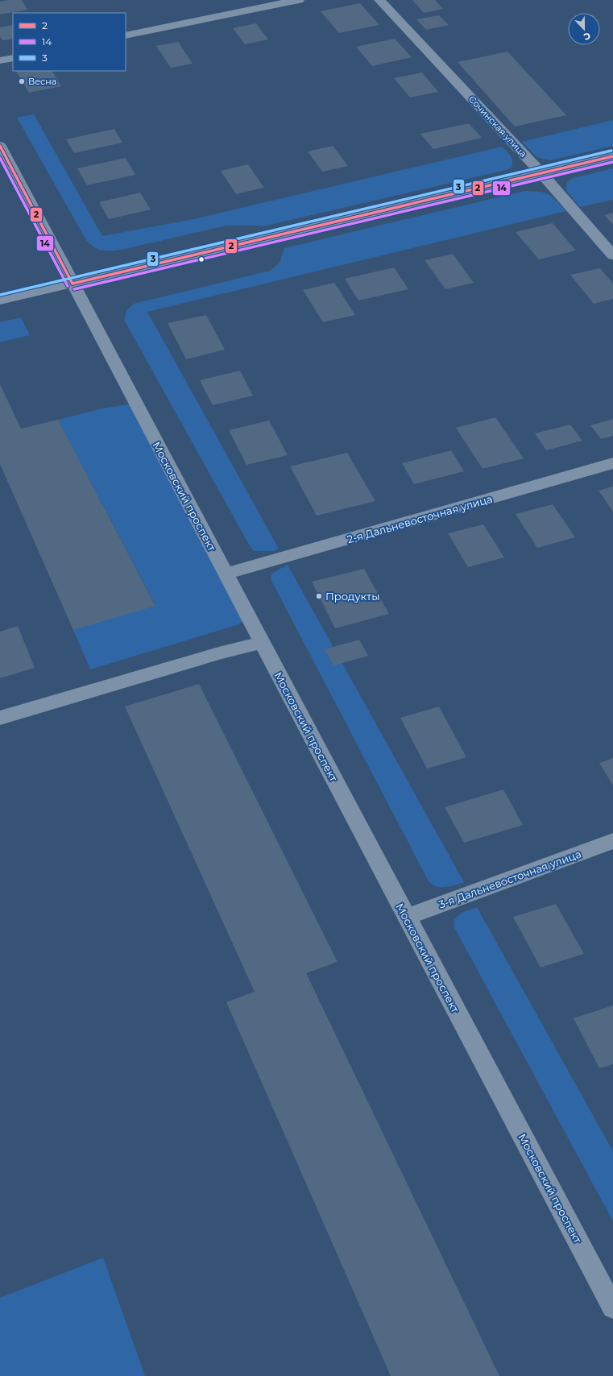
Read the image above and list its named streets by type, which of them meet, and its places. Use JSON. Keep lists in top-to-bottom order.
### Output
{
  "streets": {
    "street": [
      "Сочинская улица",
      "Московский проспект",
      "2-я Дальневосточная улица",
      "3-я Дальневосточная улица"
    ]
  },
  "crossings": [
    ["Московский проспект", "2-я Дальневосточная улица"],
    ["Московский проспект", "3-я Дальневосточная улица"]
  ],
  "places": ["Весна", "Продукты"],
  "lines": ["transit line 2", "transit line 3", "transit line 14"],
  "legend": ["2", "14", "3"],
  "north": "bottom"
}
